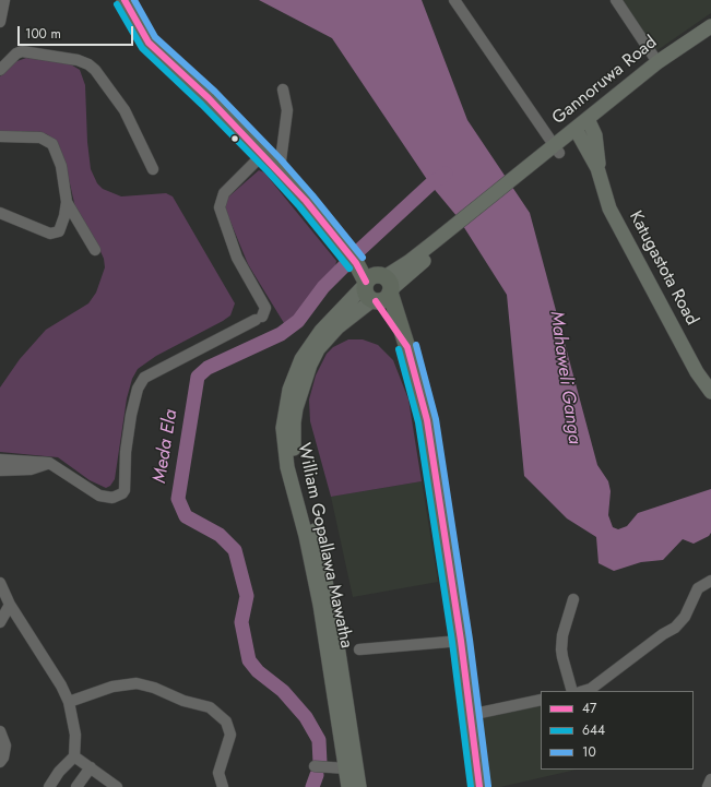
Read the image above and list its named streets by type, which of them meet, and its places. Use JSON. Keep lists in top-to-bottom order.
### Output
{
  "streets": {
    "main road": ["Gannoruwa Road", "Katugastota Road", "William Gopallawa Mawatha"]
  },
  "crossings": [
    ["Gannoruwa Road", "Katugastota Road"],
    ["Gannoruwa Road", "William Gopallawa Mawatha"]
  ],
  "water": ["Mahaweli Ganga", "Meda Ela"],
  "lines": ["transit line 47", "transit line 10", "transit line 644"],
  "legend": ["47", "644", "10"],
  "scale_bar": "100 m"
}
